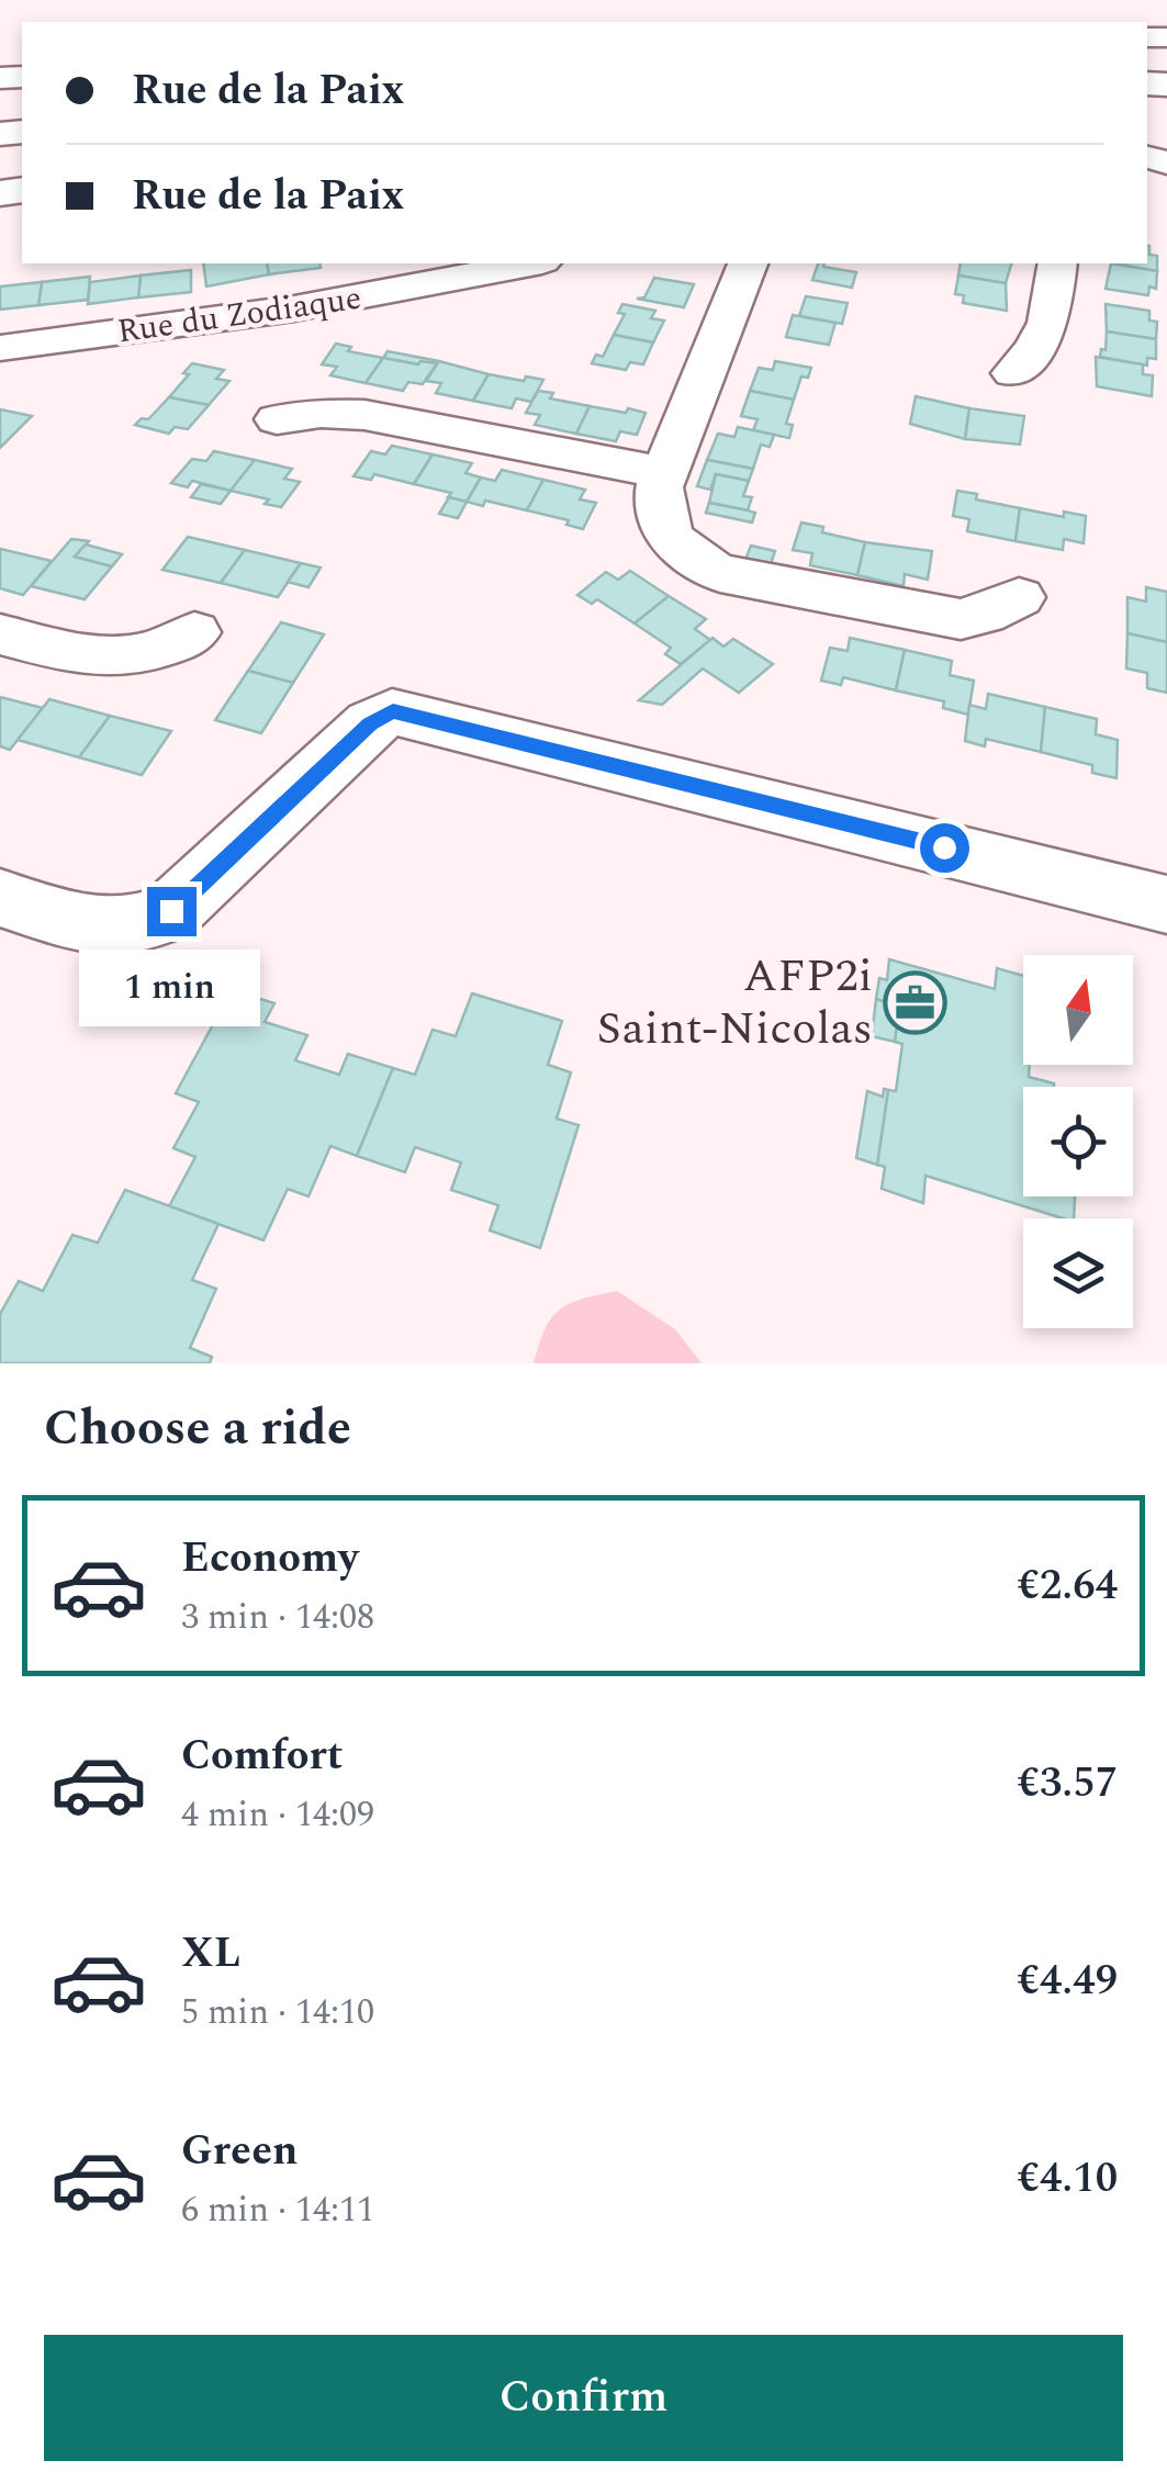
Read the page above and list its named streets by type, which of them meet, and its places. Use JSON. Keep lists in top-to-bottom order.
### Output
{
  "streets": {
    "street": ["Rue du Zodiaque"]
  },
  "places": {
    "office": ["AFP2i Saint-Nicolas"]
  },
  "north": "top",
  "page": {
    "banner": ["Rue de la Paix", "Rue de la Paix"],
    "bubble": "1 min",
    "heading": "Choose a ride",
    "list": [
      {
        "name": "Economy",
        "note": "3 min · 14:08",
        "value": "€2.64"
      },
      {
        "name": "Comfort",
        "note": "4 min · 14:09",
        "value": "€3.57"
      },
      {
        "name": "XL",
        "note": "5 min · 14:10",
        "value": "€4.49"
      },
      {
        "name": "Green",
        "note": "6 min · 14:11",
        "value": "€4.10"
      }
    ],
    "buttons": "Confirm"
  }
}
